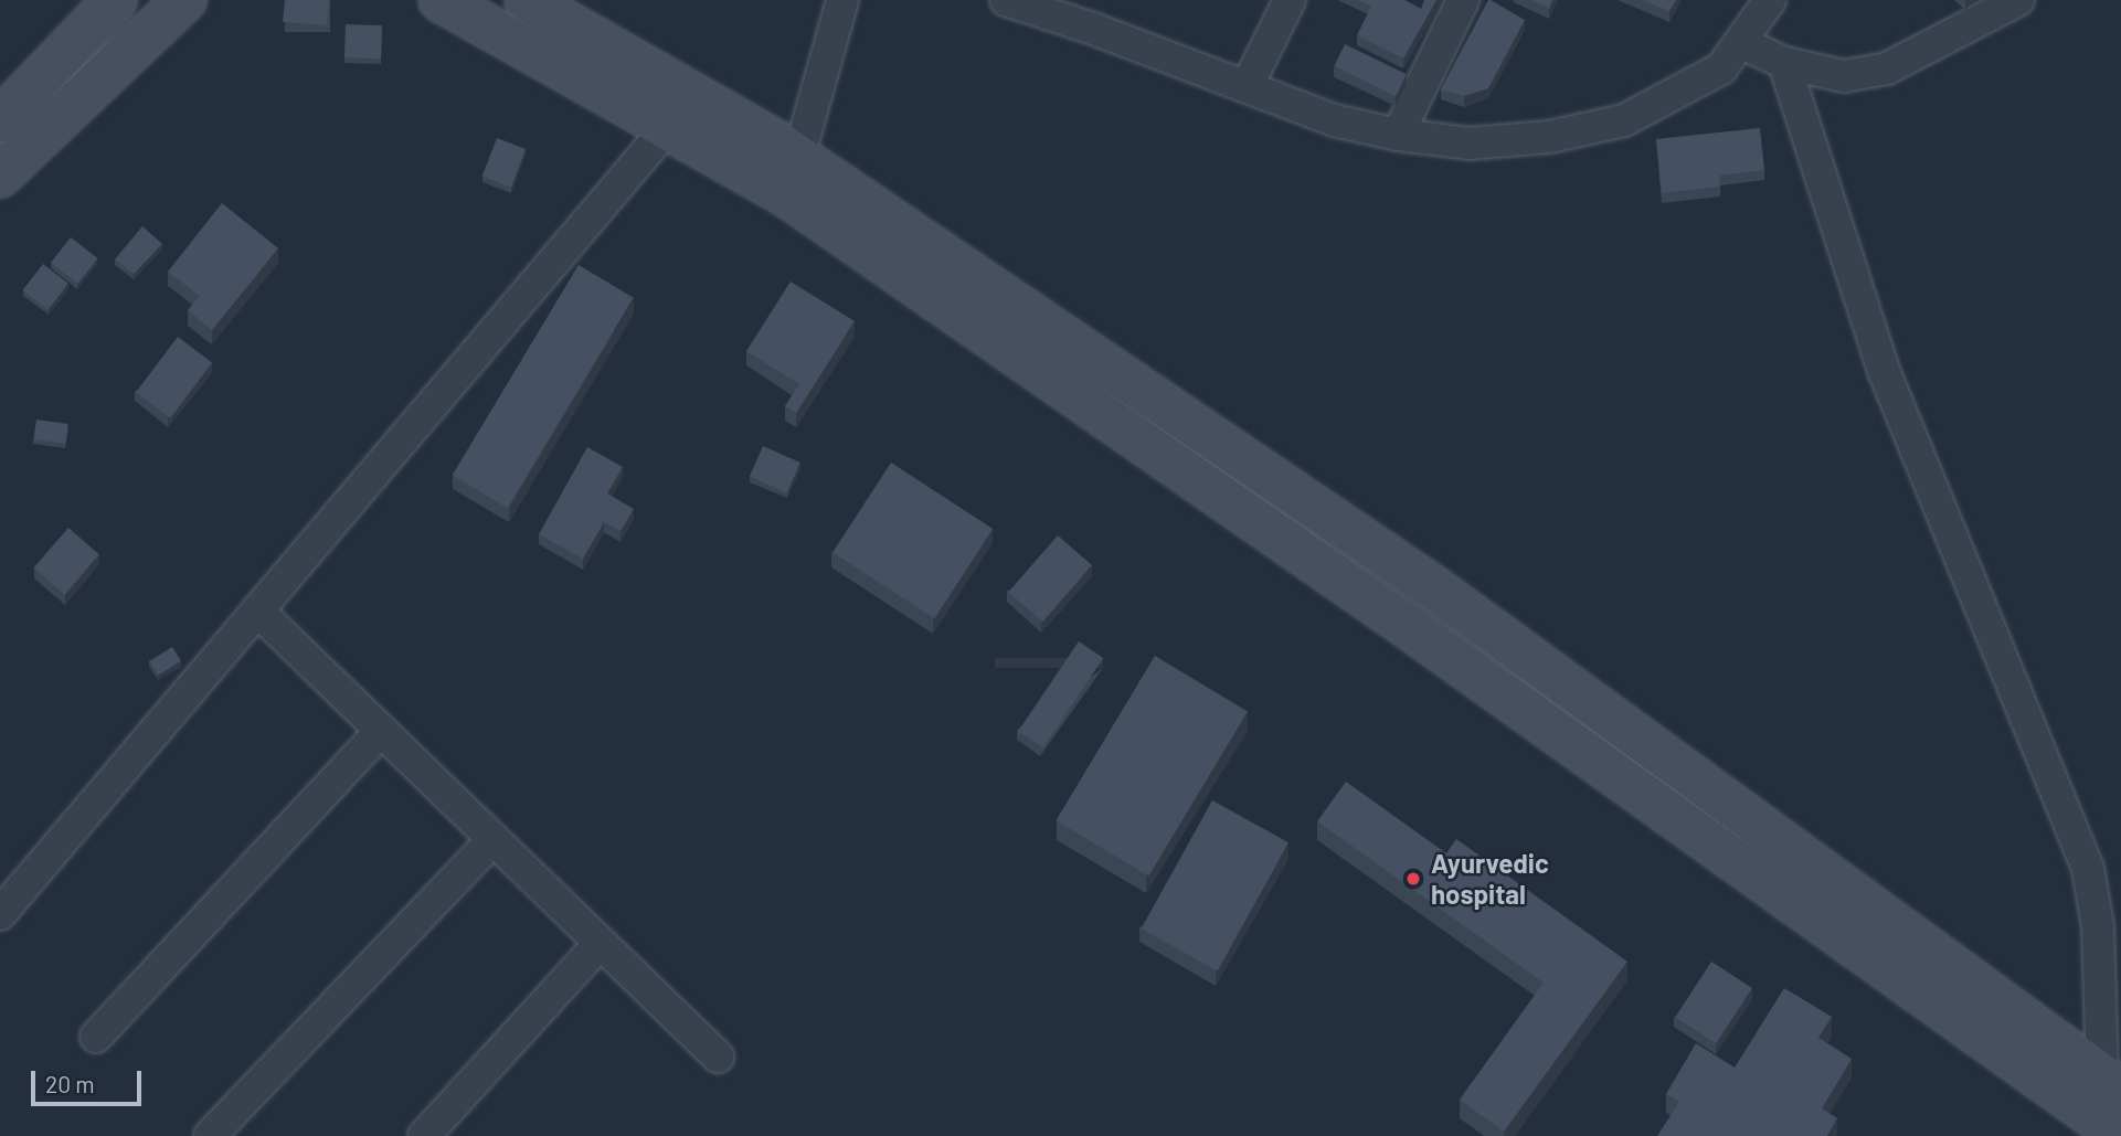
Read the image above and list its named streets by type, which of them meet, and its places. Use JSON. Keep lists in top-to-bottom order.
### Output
{
  "places": ["Ayurvedic hospital"],
  "scale_bar": "20 m"
}
